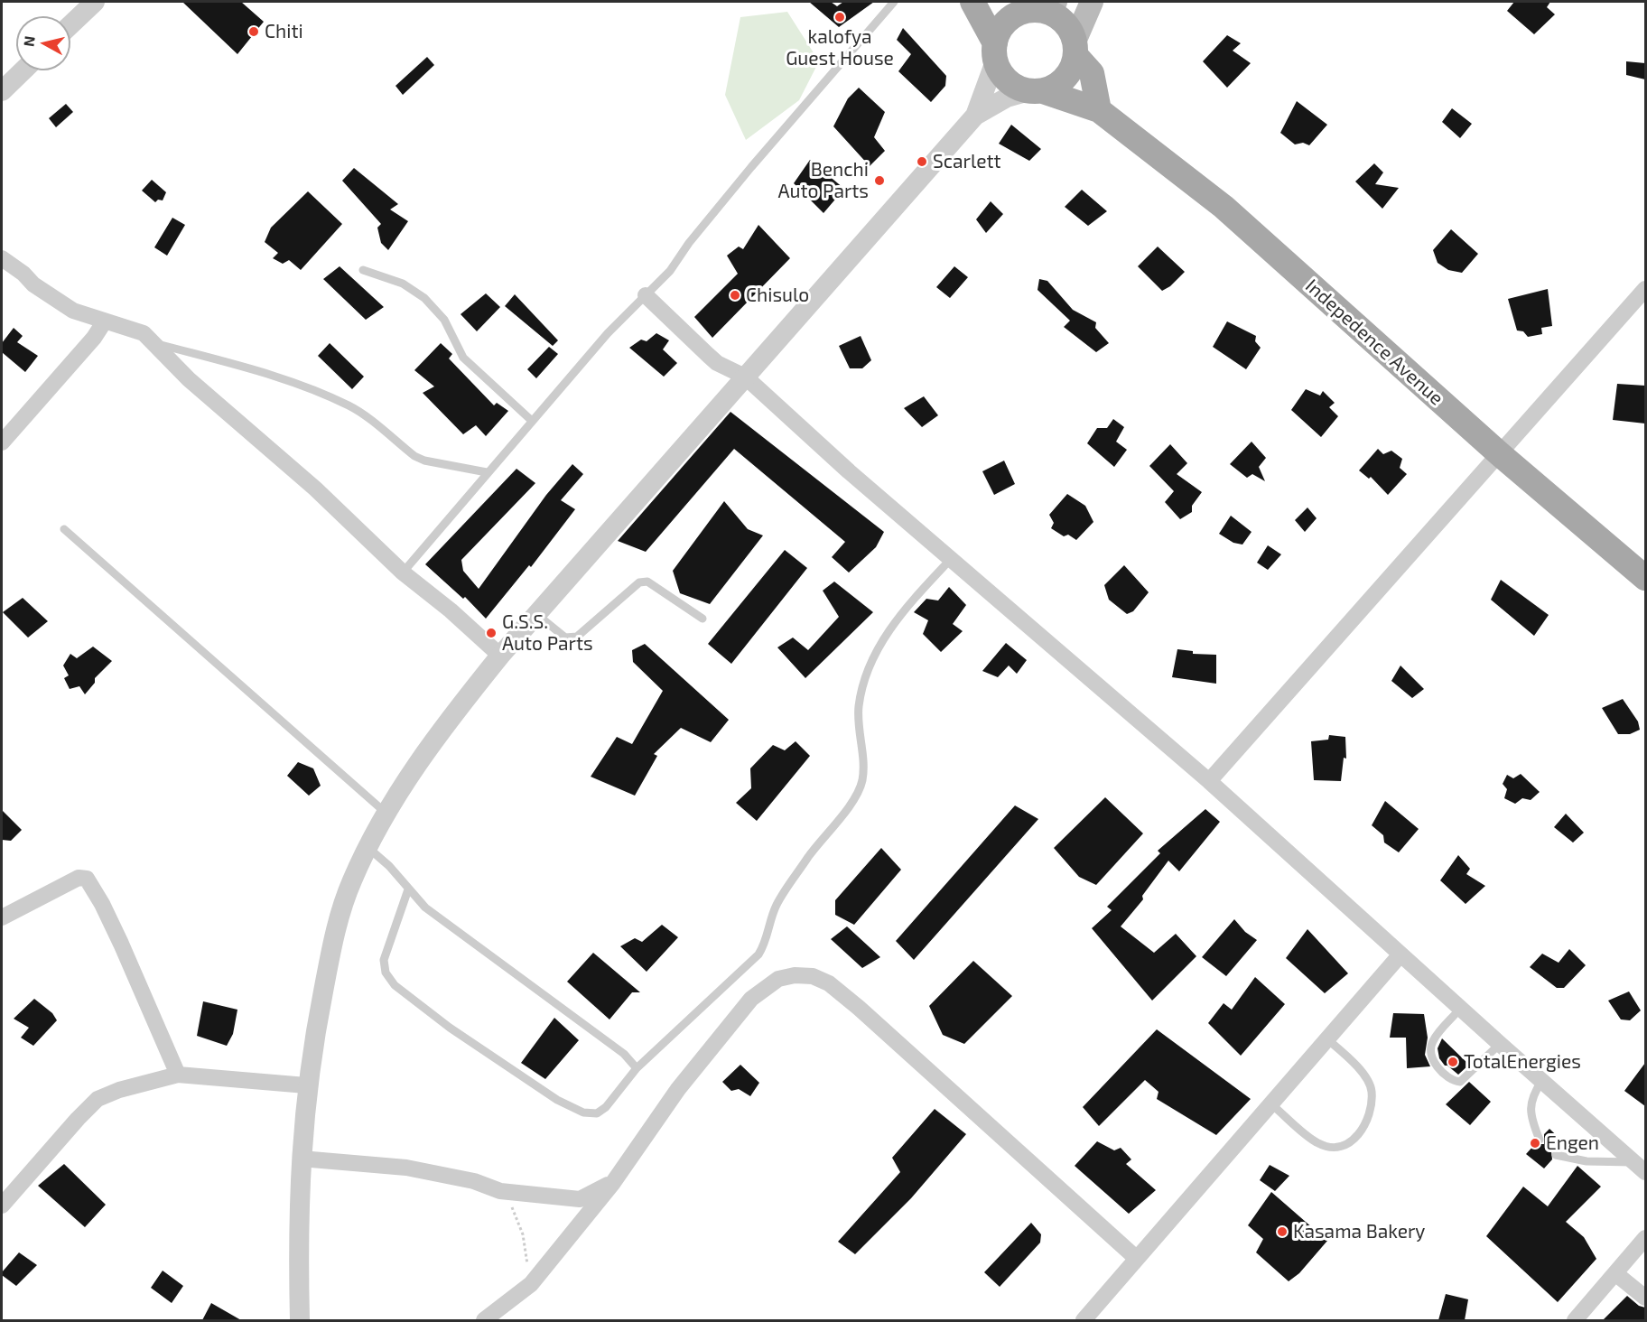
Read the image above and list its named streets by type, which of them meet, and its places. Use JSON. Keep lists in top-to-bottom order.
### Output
{
  "streets": {
    "main road": ["Indepedence Avenue"]
  },
  "places": [
    "kalofya Guest House",
    "Chiti",
    "Scarlett",
    "Benchi Auto Parts",
    "Chisulo",
    "G.S.S. Auto Parts",
    "TotalEnergies",
    "Engen",
    "Kasama Bakery"
  ],
  "north": "left"
}
